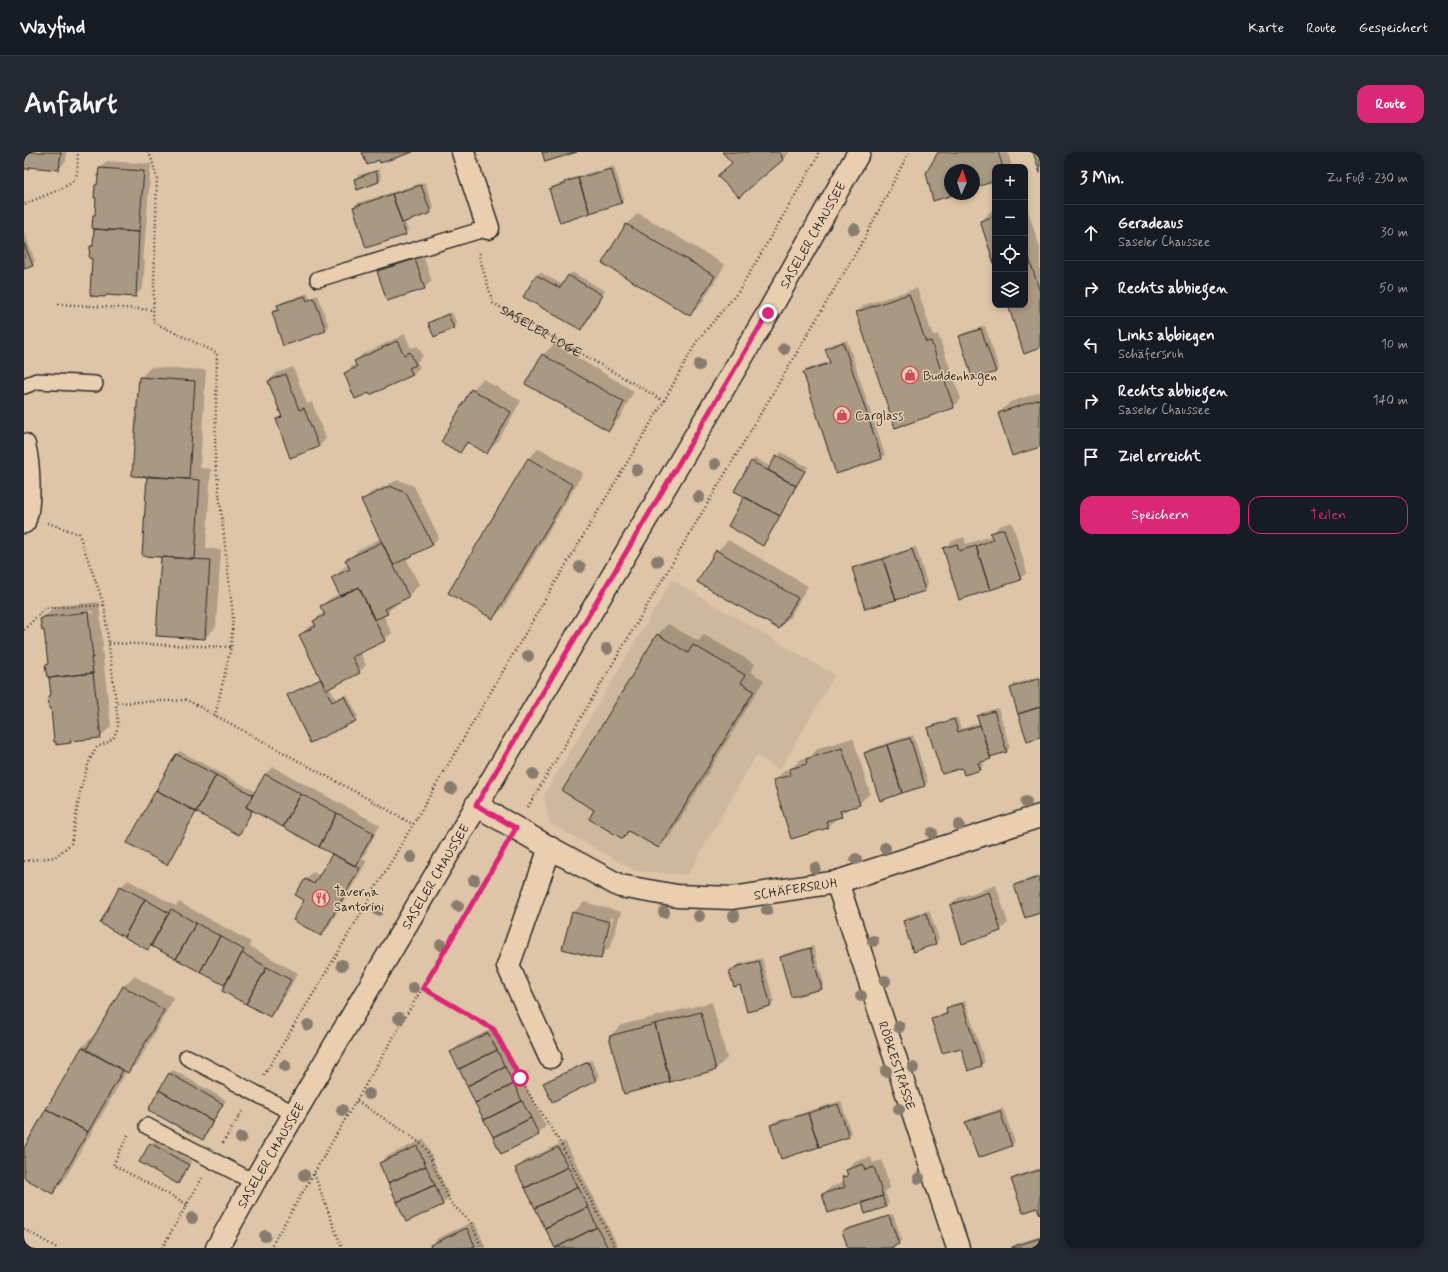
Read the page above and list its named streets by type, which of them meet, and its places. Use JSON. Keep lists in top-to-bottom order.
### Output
{
  "streets": {
    "street": ["SASELER CHAUSSEE", "SCHÄFERSRUH", "RÖBKESTRASSE"],
    "path": ["SASELER LOGE"]
  },
  "crossings": [
    ["SASELER CHAUSSEE", "SCHÄFERSRUH"],
    ["SCHÄFERSRUH", "RÖBKESTRASSE"]
  ],
  "places": {
    "shop": ["Buddenhagen", "Carglass"],
    "restaurant": ["Taverna Santorini"]
  },
  "north": "top",
  "page": {
    "header": "Wayfind",
    "nav": ["Karte", "Route", "Gespeichert"],
    "buttons": [
      "Route",
      ["Speichern", "Teilen"]
    ],
    "title": "Anfahrt",
    "heading": ["3 Min.", "Zu Fuß · 230 m"],
    "map_buttons": ["+", "−"],
    "list": [
      ["Geradeaus", "Saseler Chaussee", "30 m"],
      ["Rechts abbiegen", "50 m"],
      ["Links abbiegen", "Schäfersruh", "10 m"],
      ["Rechts abbiegen", "Saseler Chaussee", "140 m"],
      "Ziel erreicht"
    ]
  }
}
